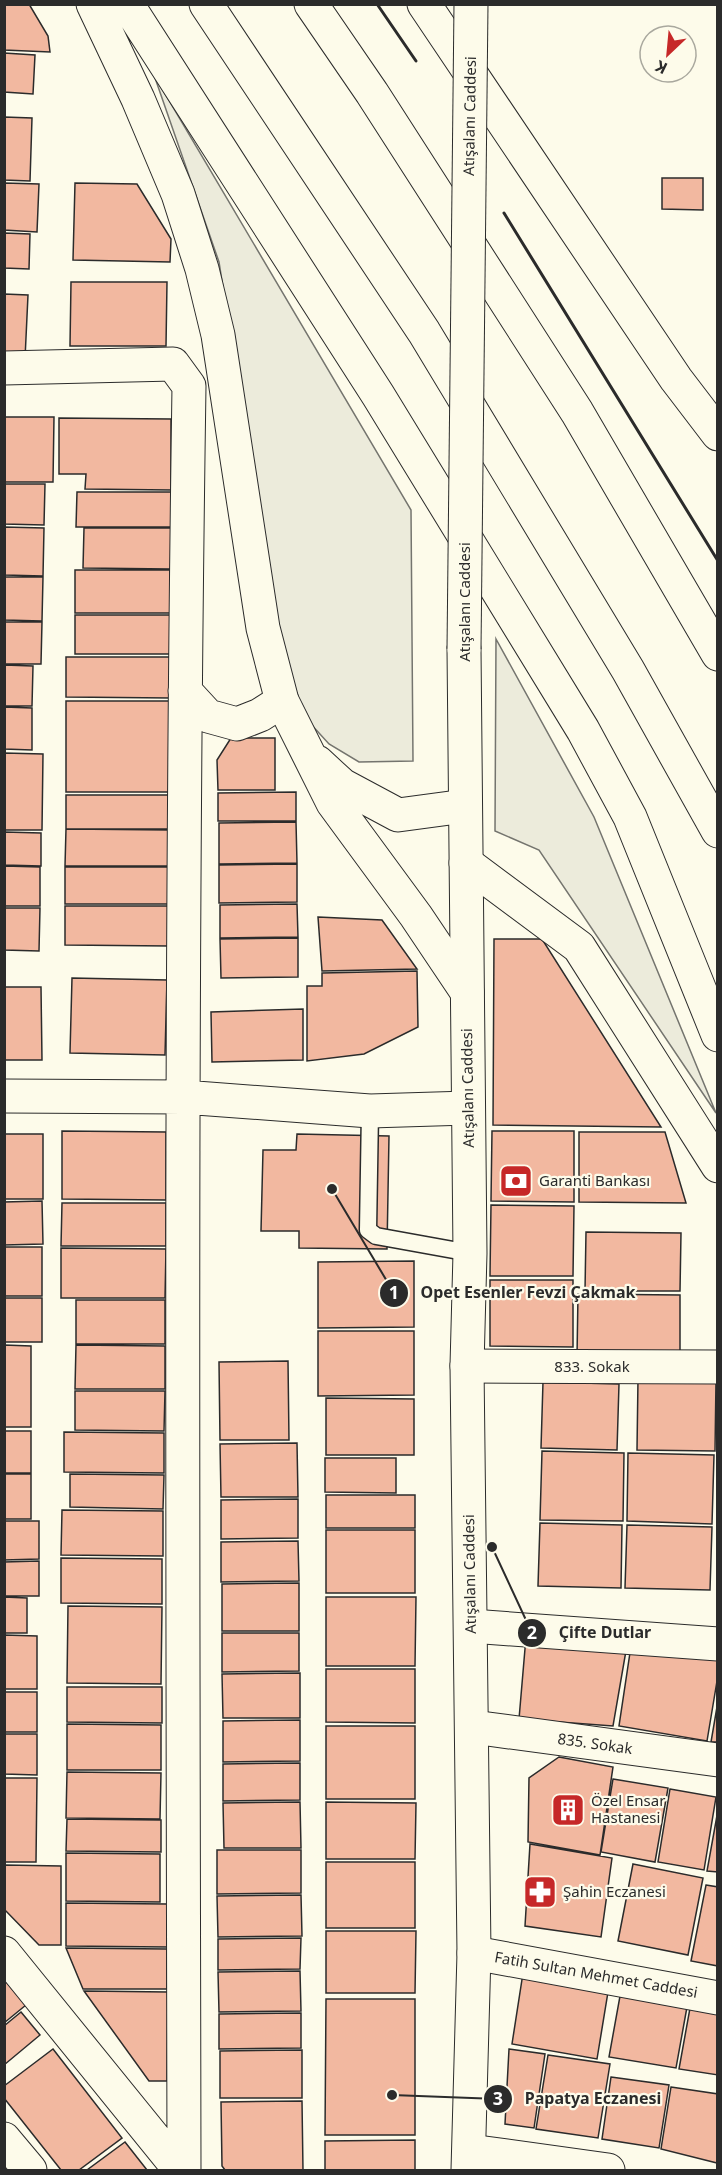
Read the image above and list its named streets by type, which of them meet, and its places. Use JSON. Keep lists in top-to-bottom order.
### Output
{
  "streets": {
    "main road": [
      "Atışalanı Caddesi",
      "833. Sokak",
      "835. Sokak",
      "Fatih Sultan Mehmet Caddesi"
    ]
  },
  "crossings": [
    ["Atışalanı Caddesi", "833. Sokak"],
    ["Atışalanı Caddesi", "835. Sokak"],
    ["Atışalanı Caddesi", "Fatih Sultan Mehmet Caddesi"]
  ],
  "places": {
    "bank": ["Garanti Bankası"],
    "other": ["Opet Esenler Fevzi Çakmak", "Çifte Dutlar", "Papatya Eczanesi"],
    "building": ["Özel Ensar Hastanesi"],
    "pharmacy": ["Şahin Eczanesi"]
  },
  "north": "bottom left"
}
